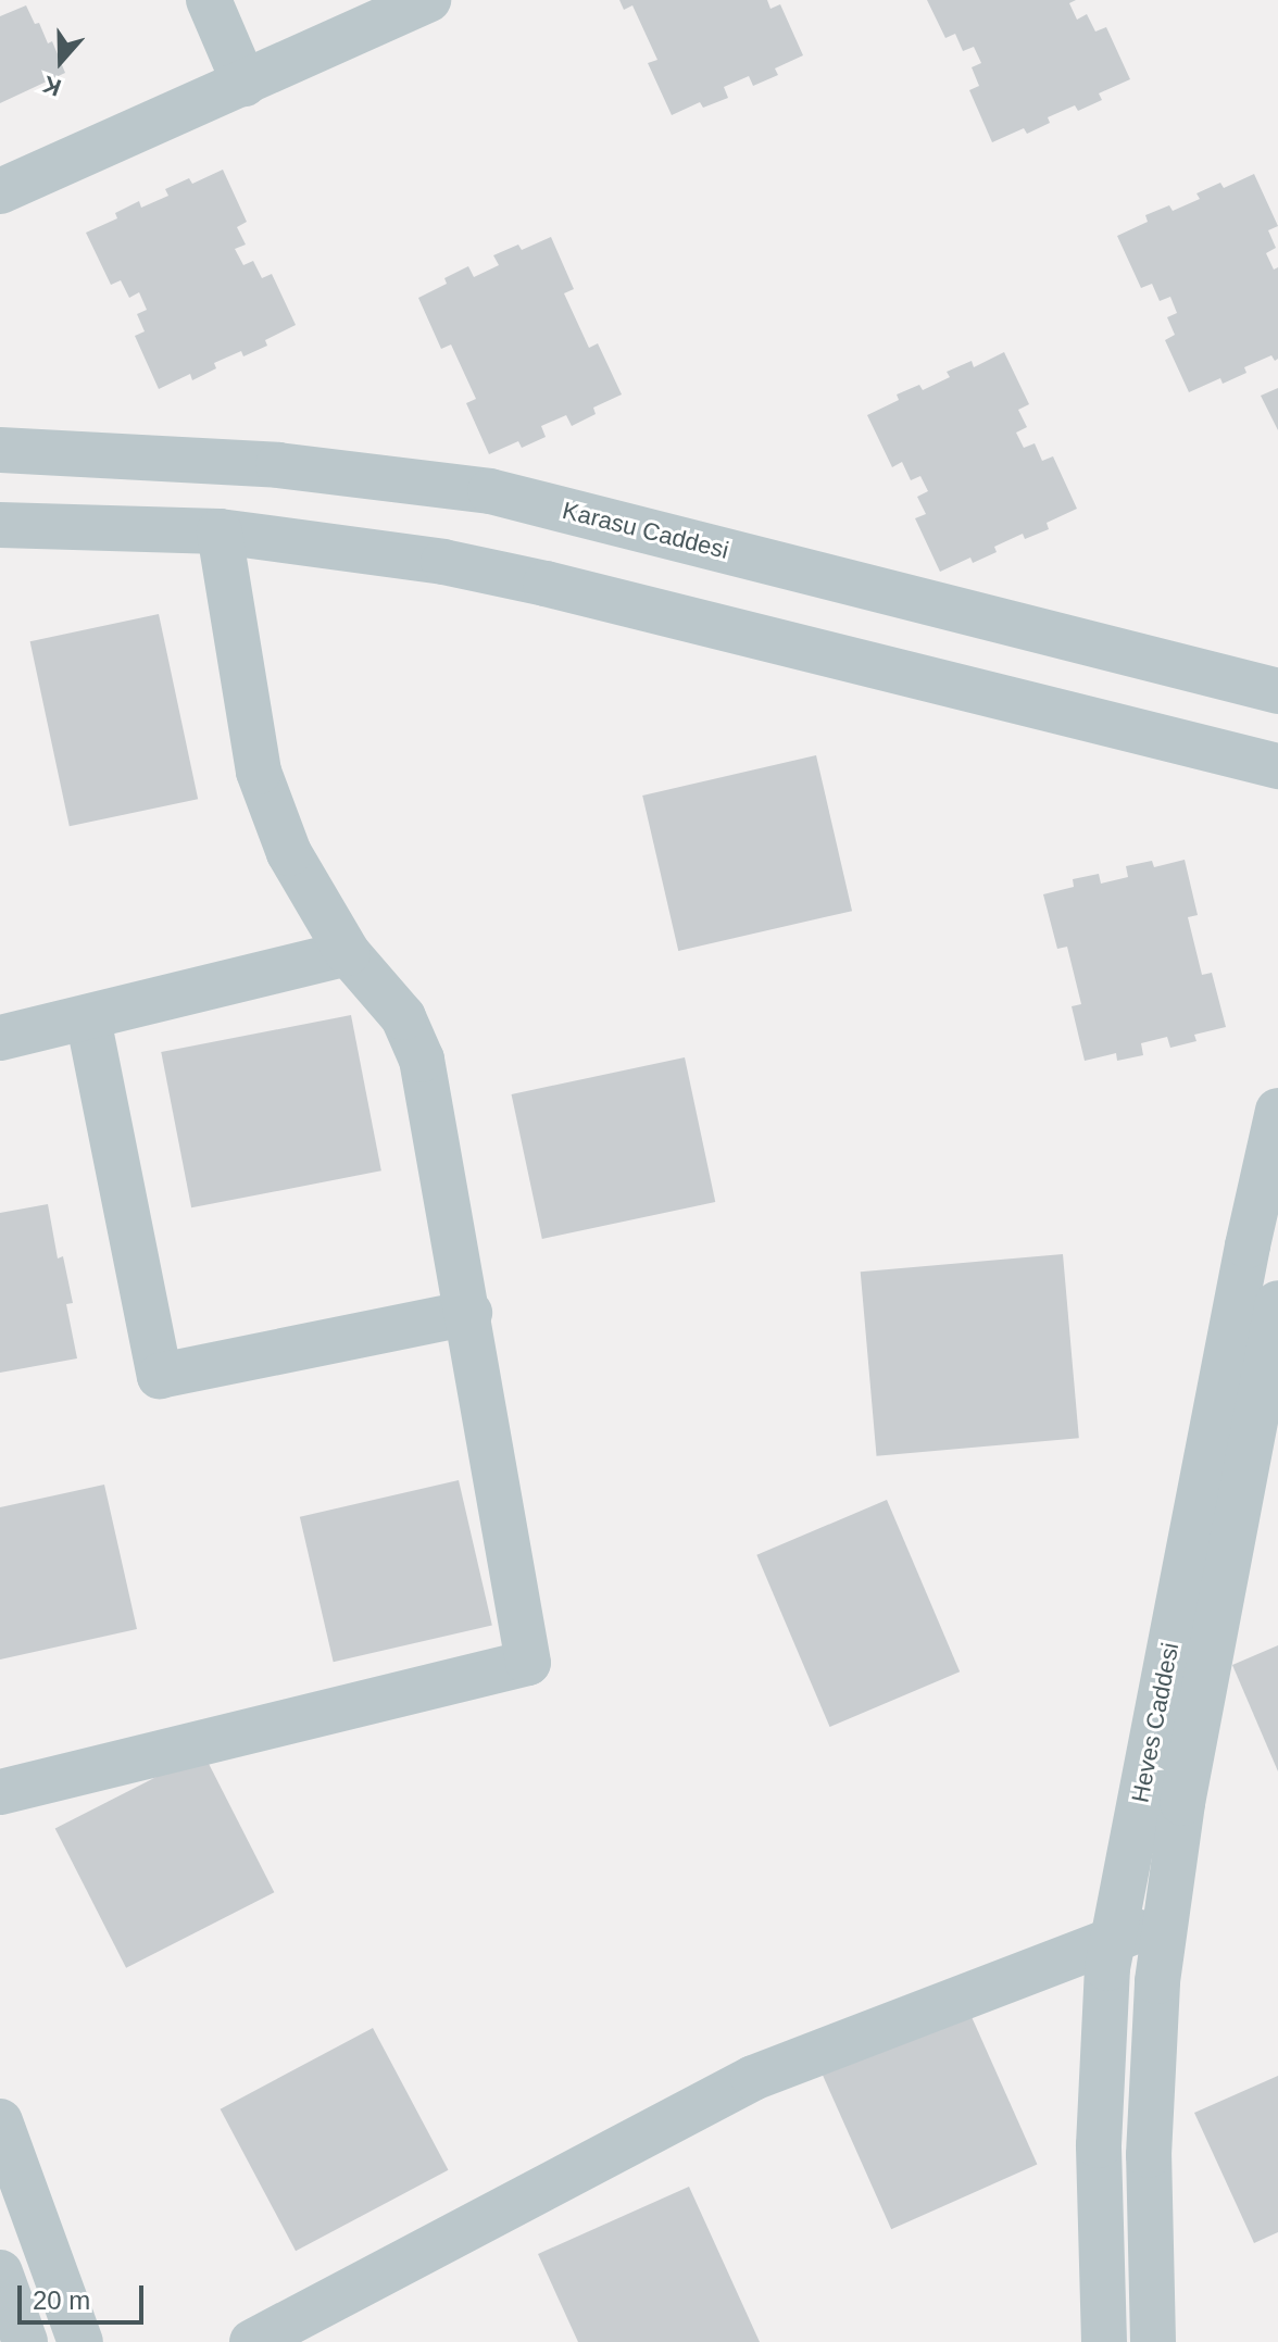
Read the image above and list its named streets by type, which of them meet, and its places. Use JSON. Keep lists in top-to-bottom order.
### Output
{
  "streets": {
    "street": ["Karasu Caddesi", "Heves Caddesi"]
  },
  "scale_bar": "20 m",
  "north": "bottom"
}
